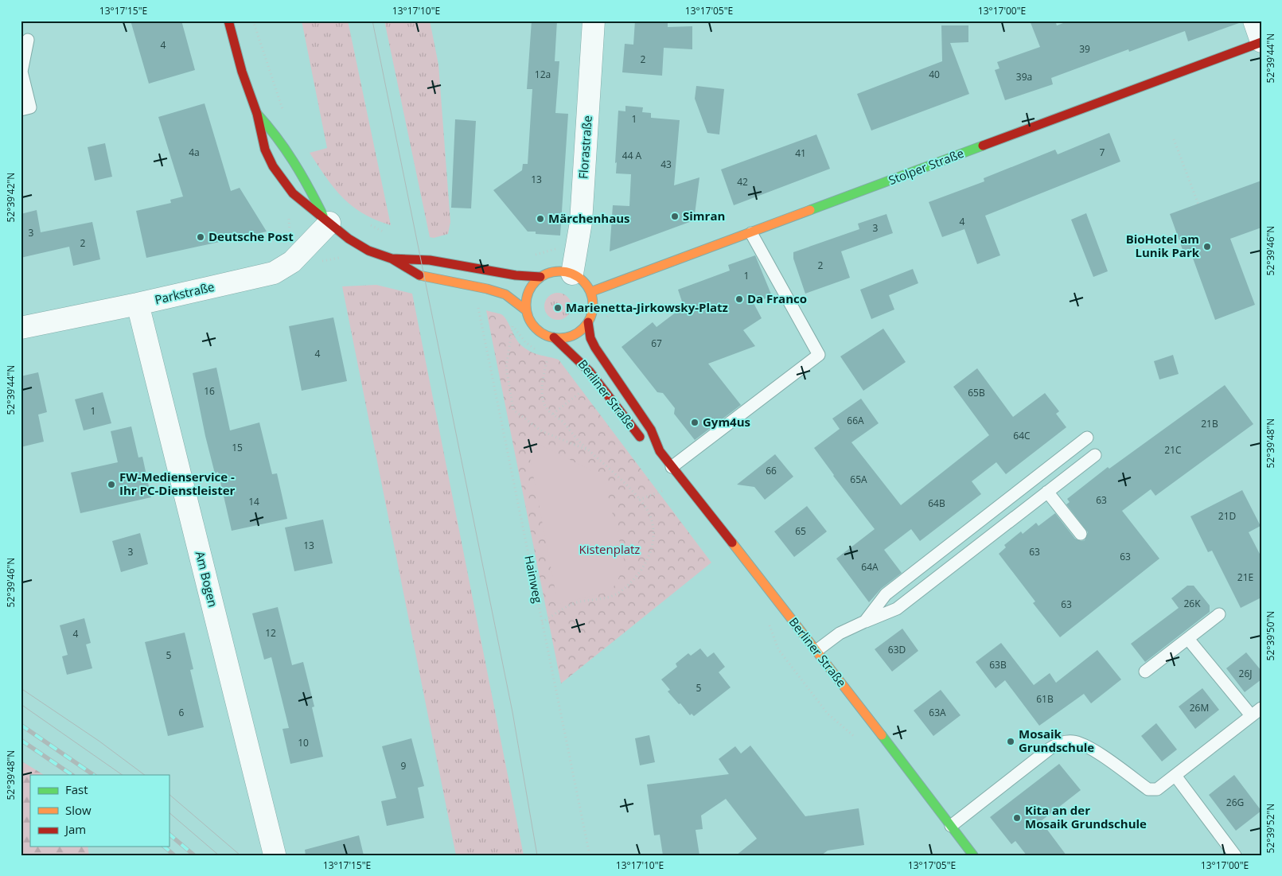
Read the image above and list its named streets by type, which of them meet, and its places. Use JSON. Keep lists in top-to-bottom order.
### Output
{
  "streets": {
    "main road": ["Stolper Straße", "Berliner Straße"],
    "street": ["Florastraße", "Parkstraße", "Am Bogen"],
    "path": ["Hainweg"]
  },
  "crossings": [
    ["Florastraße", "Stolper Straße"],
    ["Florastraße", "Berliner Straße"],
    ["Stolper Straße", "Berliner Straße"],
    ["Parkstraße", "Am Bogen"]
  ],
  "parks": ["Kistenplatz"],
  "places": [
    "Simran",
    "Märchenhaus",
    "Deutsche Post",
    "BioHotel am Lunik Park",
    "Da Franco",
    "Marienetta-Jirkowsky-Platz",
    "Gym4us",
    "FW-Medienservice - Ihr PC-Dienstleister",
    "Mosaik Grundschule",
    "Kita an der Mosaik Grundschule"
  ],
  "house_numbers": [
    "4",
    "39",
    "2",
    "12a",
    "40",
    "39a",
    "1",
    "4a",
    "7",
    "41",
    "44 A",
    "43",
    "13",
    "42",
    "4",
    "3",
    "3",
    "2",
    "2",
    "1",
    "67",
    "4",
    "16",
    "65B",
    "1",
    "66A",
    "21B",
    "64C",
    "15",
    "21C",
    "66",
    "65A",
    "63",
    "14",
    "64B",
    "21D",
    "65",
    "13",
    "3",
    "63",
    "63",
    "64A",
    "21E",
    "26K",
    "63",
    "12",
    "4",
    "63D",
    "5",
    "63B",
    "26J",
    "5",
    "61B",
    "26M",
    "6",
    "63A",
    "10",
    "9",
    "26G"
  ],
  "legend": ["Fast", "Slow", "Jam"],
  "coordinates": [
    "13°17'15\"E",
    "13°17'10\"E",
    "13°17'05\"E",
    "13°17'00\"E",
    "52°39'44\"N",
    "52°39'42\"N",
    "52°39'46\"N",
    "52°39'48\"N",
    "52°39'50\"N",
    "52°39'52\"N"
  ]
}
